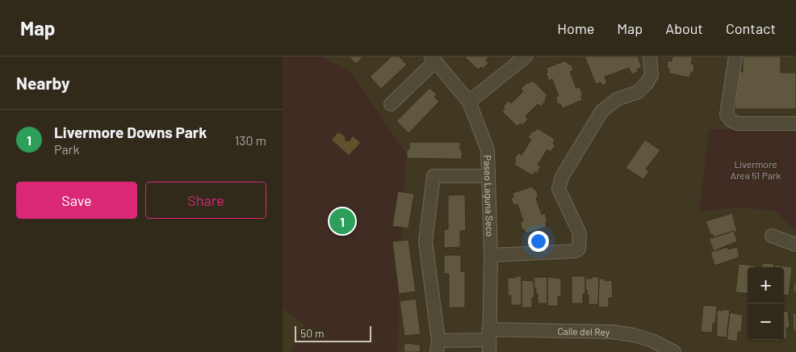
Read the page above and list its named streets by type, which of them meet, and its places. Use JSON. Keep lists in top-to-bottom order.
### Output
{
  "streets": {
    "street": ["Paseo Laguna Seco", "Calle del Rey"]
  },
  "crossings": [
    ["Paseo Laguna Seco", "Calle del Rey"]
  ],
  "parks": ["Livermore Area 51 Park"],
  "scale_bar": "50 m",
  "page": {
    "header": "Map",
    "nav": [
      "Home",
      "Map",
      "About",
      "Contact"
    ],
    "heading": "Nearby",
    "list": [
      {
        "mark": "1",
        "name": "Livermore Downs Park",
        "note": "Park",
        "value": "130 m"
      }
    ],
    "buttons": ["Save", "Share"],
    "pins": "1",
    "map_buttons": ["+", "−"],
    "scale": "50 m"
  }
}
